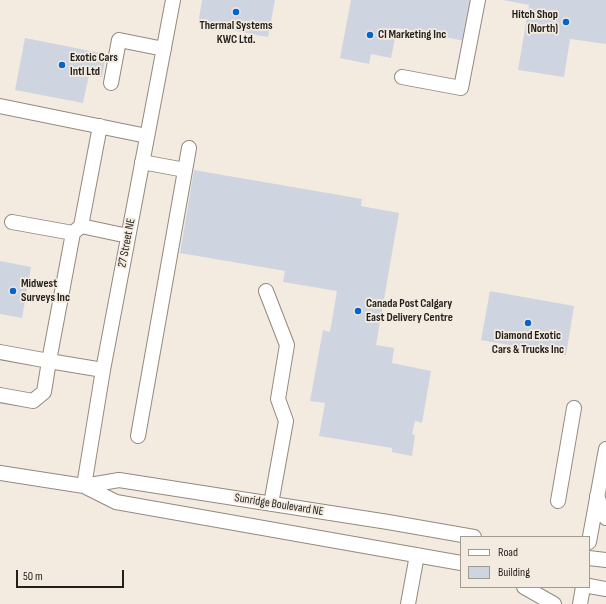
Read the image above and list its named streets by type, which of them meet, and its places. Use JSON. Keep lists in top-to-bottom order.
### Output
{
  "streets": {
    "street": ["27 Street NE", "Sunridge Boulevard NE"]
  },
  "crossings": [
    ["27 Street NE", "Sunridge Boulevard NE"]
  ],
  "places": [
    "Thermal Systems KWC Ltd.",
    "Hitch Shop (North)",
    "Cl Marketing Inc",
    "Exotic Cars Intl Ltd",
    "Midwest Surveys Inc",
    "Canada Post Calgary East Delivery Centre",
    "Diamond Exotic Cars & Trucks Inc"
  ],
  "legend": ["Road", "Building"],
  "scale_bar": "50 m"
}
